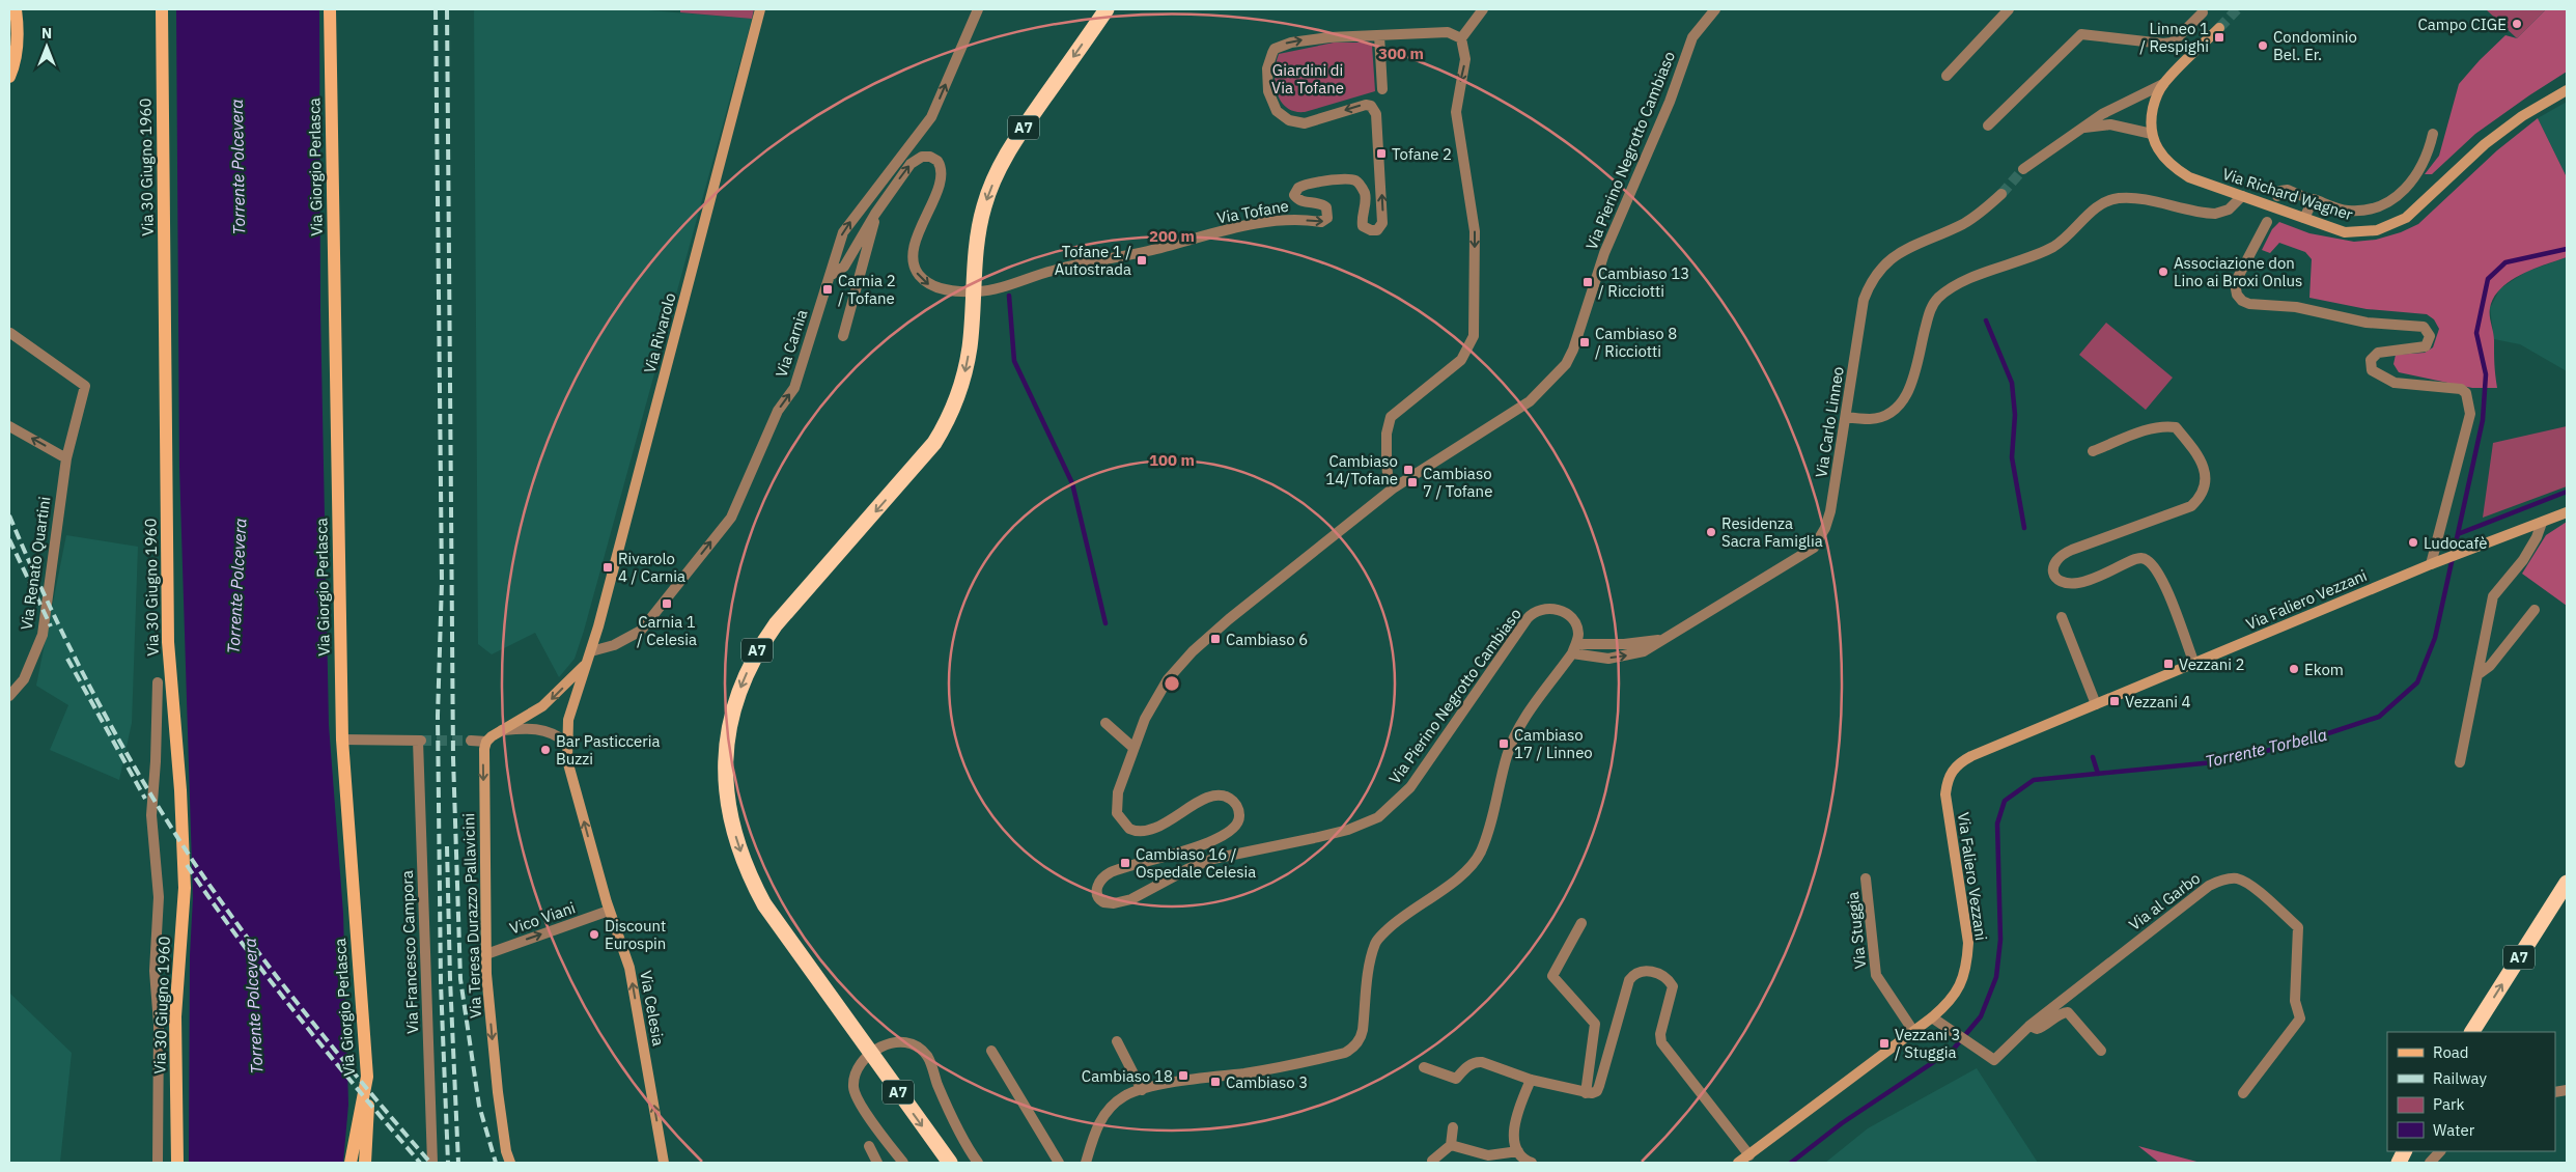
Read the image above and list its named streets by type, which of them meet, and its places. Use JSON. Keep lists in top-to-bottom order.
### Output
{
  "streets": {
    "highway": ["A7"],
    "main road": ["Via 30 Giugno 1960", "Via Giorgio Perlasca"],
    "street": [
      "Via Pierino Negrotto Cambiaso",
      "Via Richard Wagner",
      "Via Tofane",
      "Via Rivarolo",
      "Via Carnia",
      "Via Carlo Linneo",
      "Via Renato Quartini",
      "Via Faliero Vezzani",
      "Via al Garbo",
      "Via Teresa Durazzo Pallavicini",
      "Vico Viani",
      "Via Stuggia",
      "Via Francesco Campora",
      "Via Celesia"
    ]
  },
  "crossings": [
    ["Via Pierino Negrotto Cambiaso", "Via Carlo Linneo"],
    ["Via Giorgio Perlasca", "Via Francesco Campora"],
    ["Via Tofane", "Via Carnia"],
    ["Via Rivarolo", "Via Carnia"],
    ["Via Rivarolo", "Via Celesia"],
    ["Via Faliero Vezzani", "Via al Garbo"],
    ["Via Faliero Vezzani", "Via Stuggia"],
    ["Via Teresa Durazzo Pallavicini", "Vico Viani"],
    ["Vico Viani", "Via Celesia"]
  ],
  "one_way": [
    "Via Carnia",
    "Via Teresa Durazzo Pallavicini",
    "Vico Viani",
    "Via Celesia"
  ],
  "water": ["Torrente Polcevera", "Torrente Torbella"],
  "parks": ["Giardini di Via Tofane"],
  "places": {
    "other": [
      "Campo CIGE",
      "Condominio Bel. Er.",
      "Associazione don Lino ai Broxi Onlus",
      "Residenza Sacra Famiglia",
      "Ludocafè",
      "Ekom",
      "Bar Pasticceria Buzzi",
      "Discount Eurospin"
    ],
    "transit": [
      "Linneo 1 / Respighi",
      "Tofane 2",
      "Tofane 1 / Autostrada",
      "Cambiaso 13 / Ricciotti",
      "Carnia 2 / Tofane",
      "Cambiaso 8 / Ricciotti",
      "Cambiaso 14/Tofane",
      "Cambiaso 7 / Tofane",
      "Rivarolo 4 / Carnia",
      "Carnia 1 / Celesia",
      "Cambiaso 6",
      "Vezzani 2",
      "Vezzani 4",
      "Cambiaso 17 / Linneo",
      "Cambiaso 16 / Ospedale Celesia",
      "Vezzani 3 / Stuggia",
      "Cambiaso 18",
      "Cambiaso 3"
    ]
  },
  "legend": [
    "Road",
    "Railway",
    "Park",
    "Water"
  ],
  "north": "top",
  "rings": ["300 m", "200 m", "100 m"]
}
